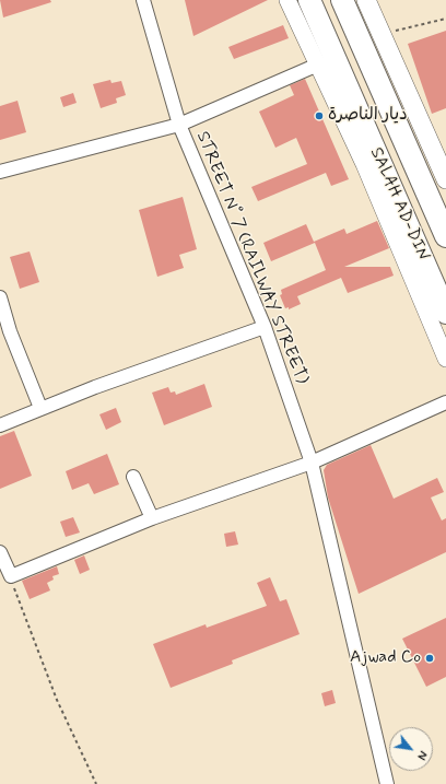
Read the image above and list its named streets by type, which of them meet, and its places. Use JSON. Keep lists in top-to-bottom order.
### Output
{
  "streets": {
    "highway": ["SALAH AD-DIN"],
    "street": ["STREET N° 7 (RAILWAY STREET)"]
  },
  "places": ["ديار الناصرة", "Ajwad Co"],
  "north": "bottom right"
}
